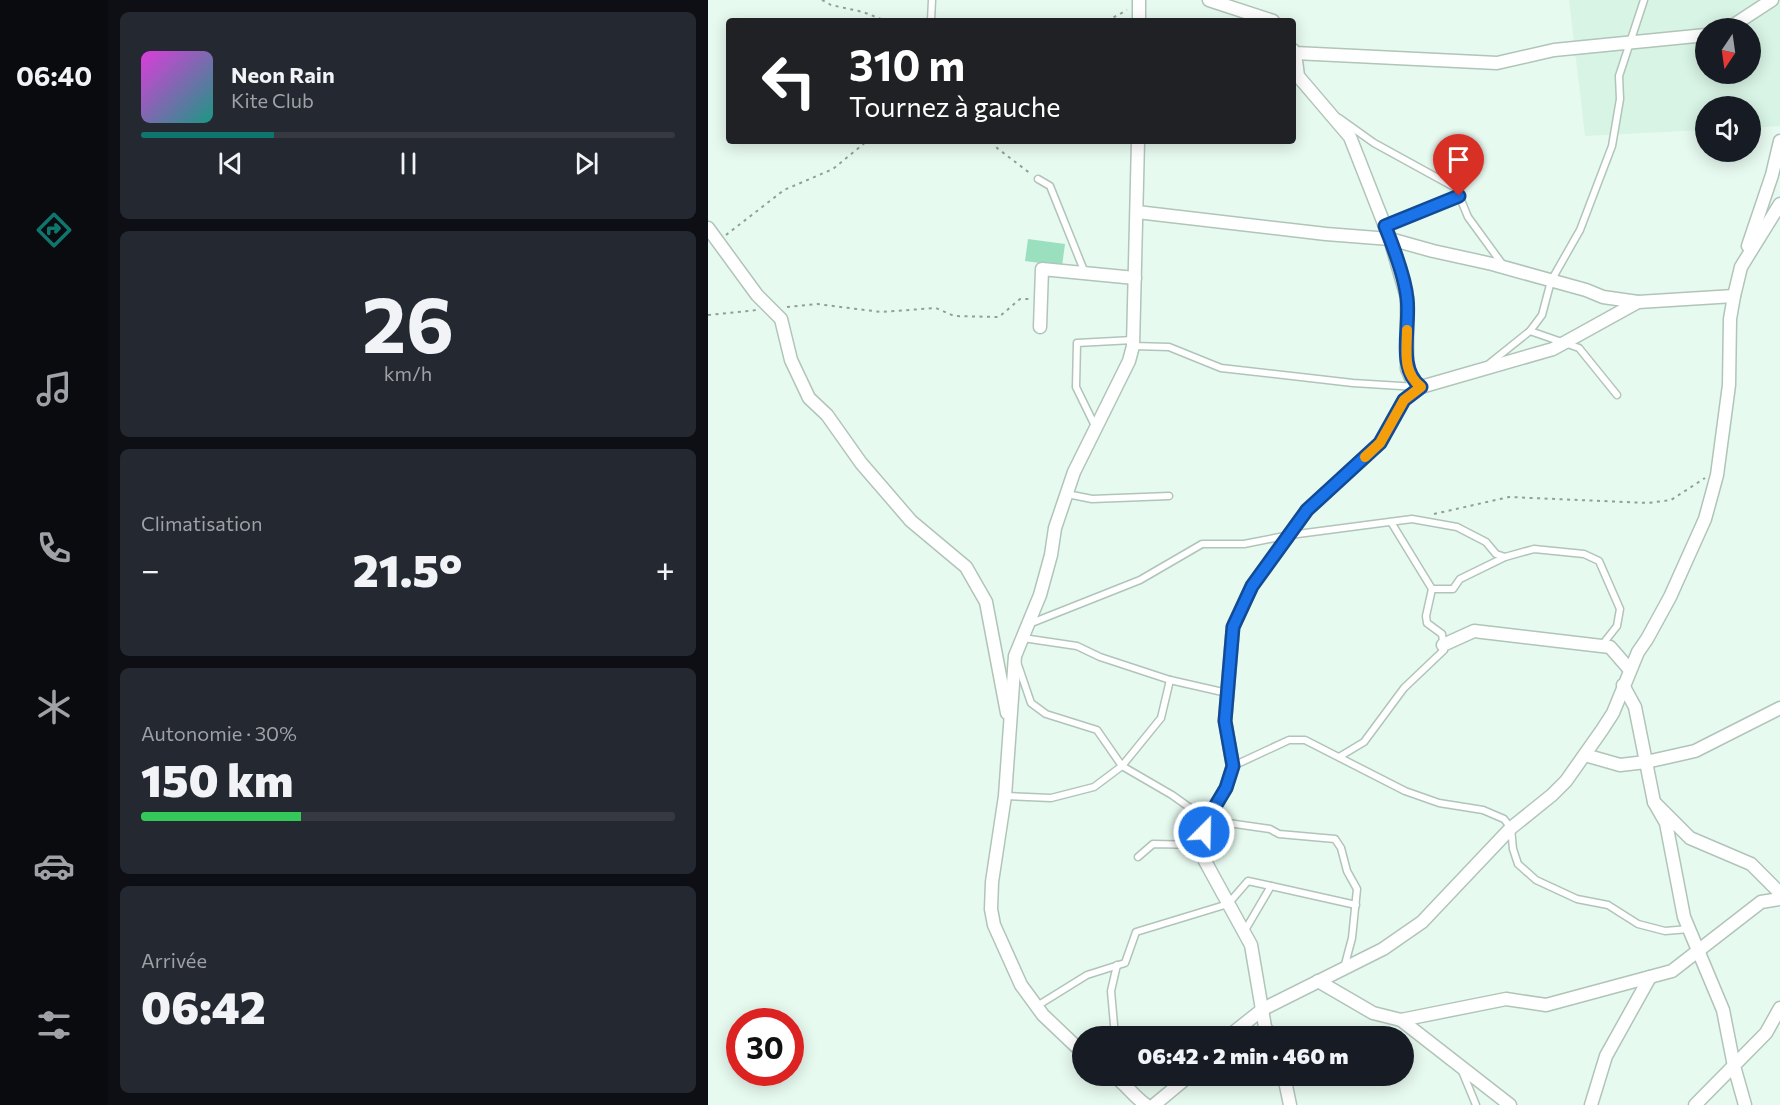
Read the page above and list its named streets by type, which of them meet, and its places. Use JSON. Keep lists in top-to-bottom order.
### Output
{
  "north": "bottom",
  "page": {
    "tabs": "06:40",
    "turn": ["310 m", "Tournez à gauche"],
    "song": ["Neon Rain", "Kite Club"],
    "tile": [
      ["26", "km/h"],
      "Climatisation",
      ["Autonomie · 30%", "150 km"],
      ["Arrivée", "06:42"]
    ],
    "heat": ["−", "21.5°", "+"],
    "limit": "30",
    "trip": "06:42 · 2 min · 460 m"
  }
}
